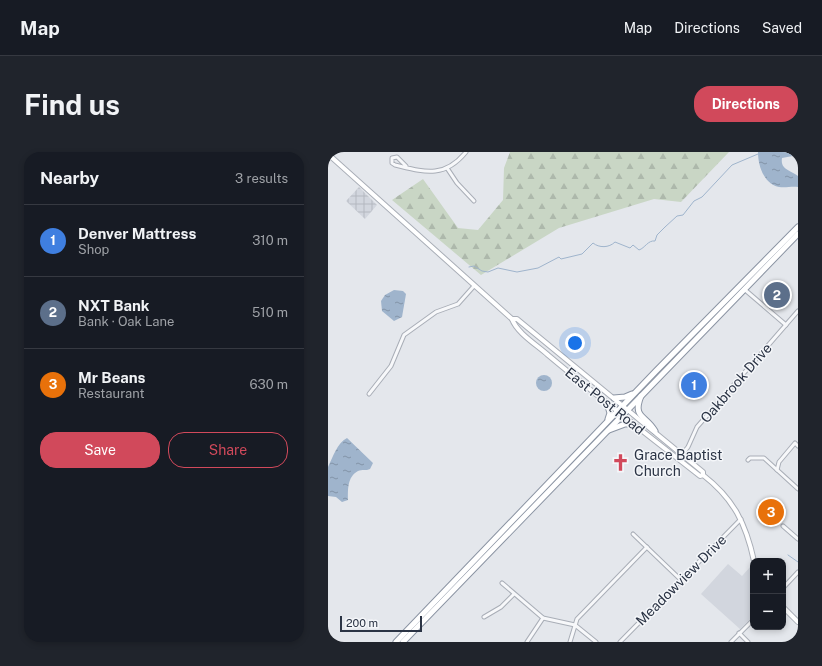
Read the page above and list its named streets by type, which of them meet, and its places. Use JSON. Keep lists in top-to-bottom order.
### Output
{
  "streets": {
    "main road": ["East Post Road"],
    "street": ["Oakbrook Drive", "Meadowview Drive"]
  },
  "crossings": [
    ["Oakbrook Drive", "East Post Road"],
    ["East Post Road", "Meadowview Drive"]
  ],
  "places": {
    "church": ["Grace Baptist Church"]
  },
  "scale_bar": "200 m",
  "page": {
    "header": "Map",
    "nav": ["Map", "Directions", "Saved"],
    "buttons": [
      "Directions",
      ["Save", "Share"]
    ],
    "title": "Find us",
    "heading": ["Nearby", "3 results"],
    "list": [
      {
        "mark": "1",
        "name": "Denver Mattress",
        "note": "Shop",
        "value": "310 m"
      },
      {
        "mark": "2",
        "name": "NXT Bank",
        "note": "Bank · Oak Lane",
        "value": "510 m"
      },
      {
        "mark": "3",
        "name": "Mr Beans",
        "note": "Restaurant",
        "value": "630 m"
      }
    ],
    "pins": ["2", "1", "3"],
    "map_buttons": ["+", "−"],
    "scale": "200 m"
  }
}
